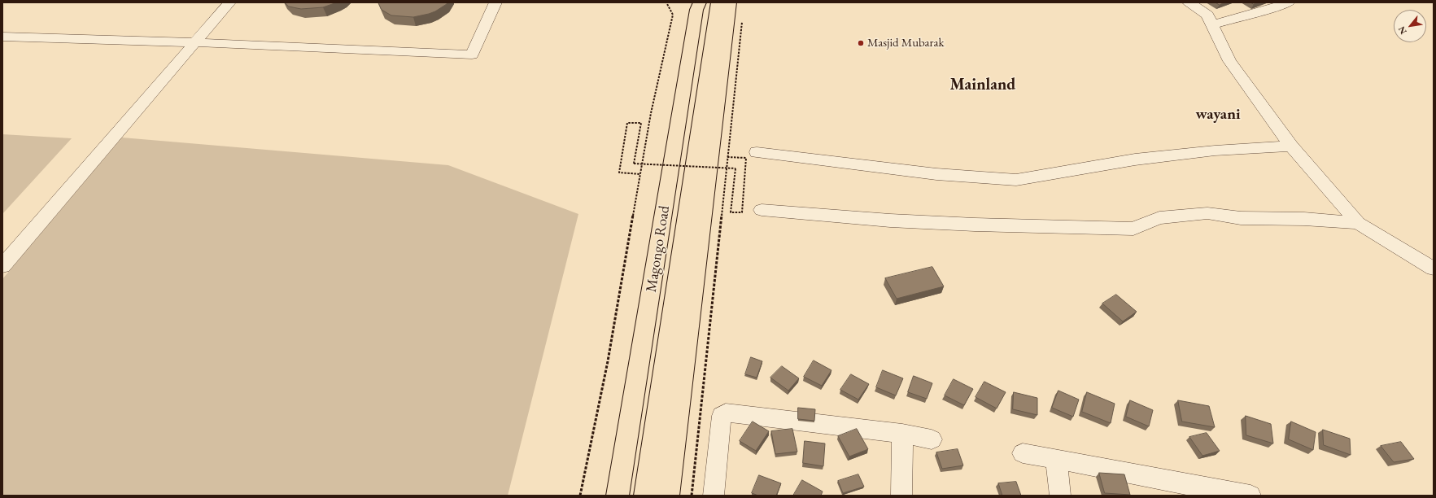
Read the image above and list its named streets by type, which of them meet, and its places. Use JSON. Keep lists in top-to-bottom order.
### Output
{
  "streets": {
    "main road": ["Magongo Road"]
  },
  "districts": ["Mainland", "wayani"],
  "places": ["Masjid Mubarak"],
  "north": "bottom left"
}
